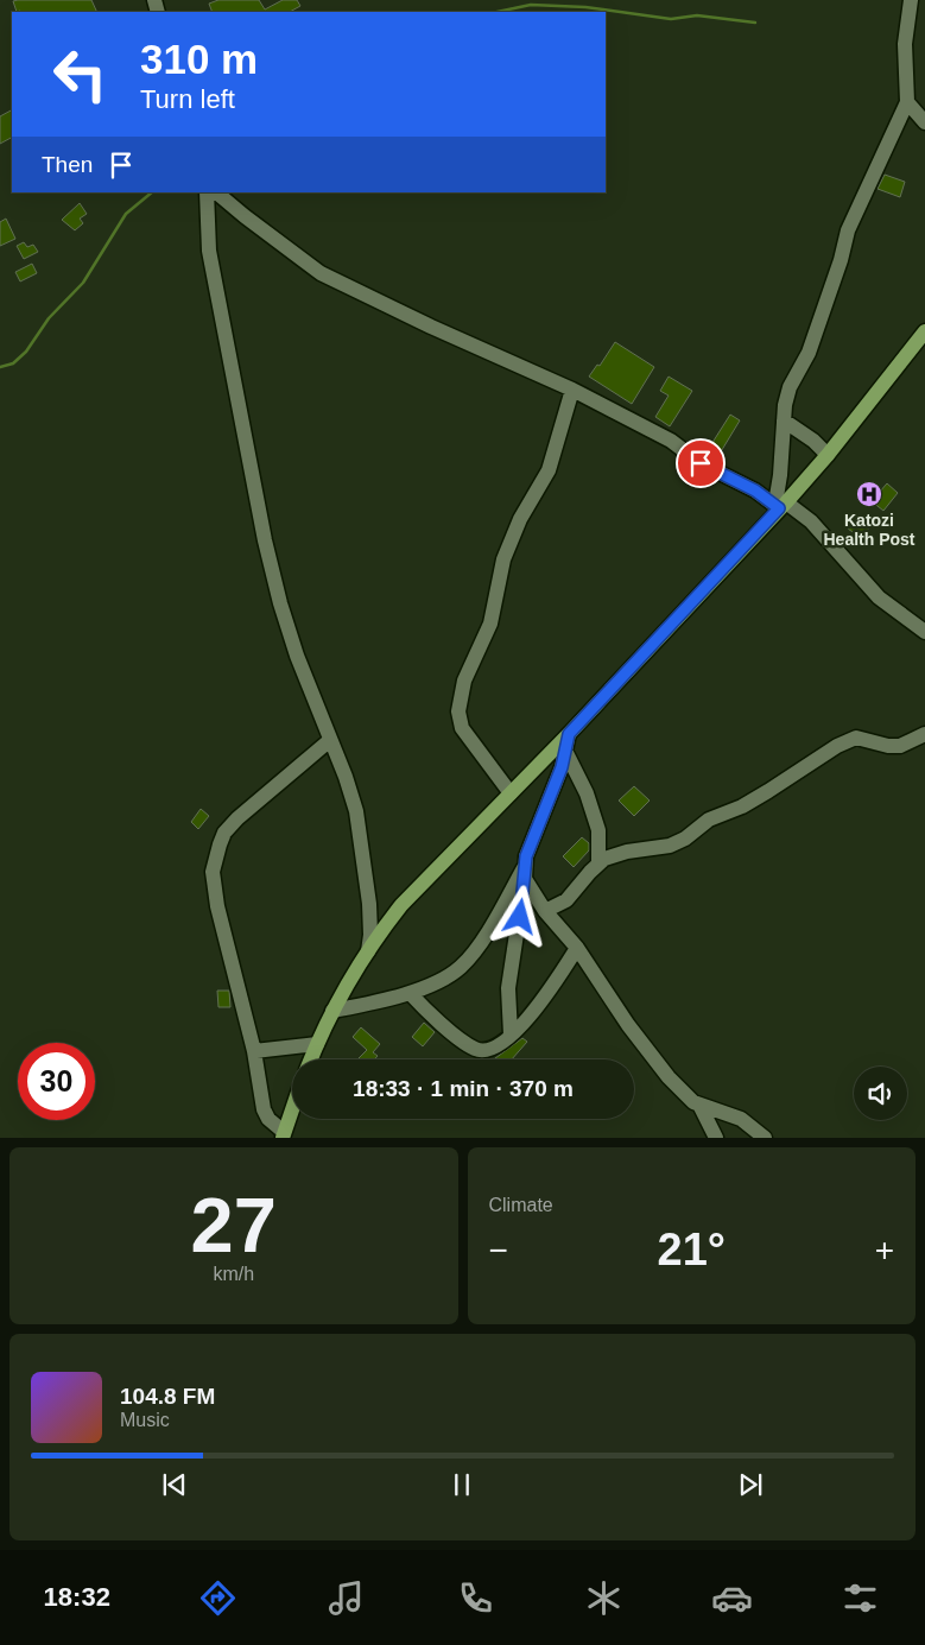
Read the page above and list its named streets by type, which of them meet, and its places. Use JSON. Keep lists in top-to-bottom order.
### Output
{
  "places": {
    "hospital": ["Katozi Health Post"]
  },
  "page": {
    "turn": ["310 m", "Turn left"],
    "then": "Then",
    "limit": "30",
    "trip": "18:33 · 1 min · 370 m",
    "tile": [
      ["27", "km/h"],
      "Climate"
    ],
    "heat": ["−", "21°", "+"],
    "song": ["104.8 FM", "Music"],
    "tabs": "18:32"
  }
}
